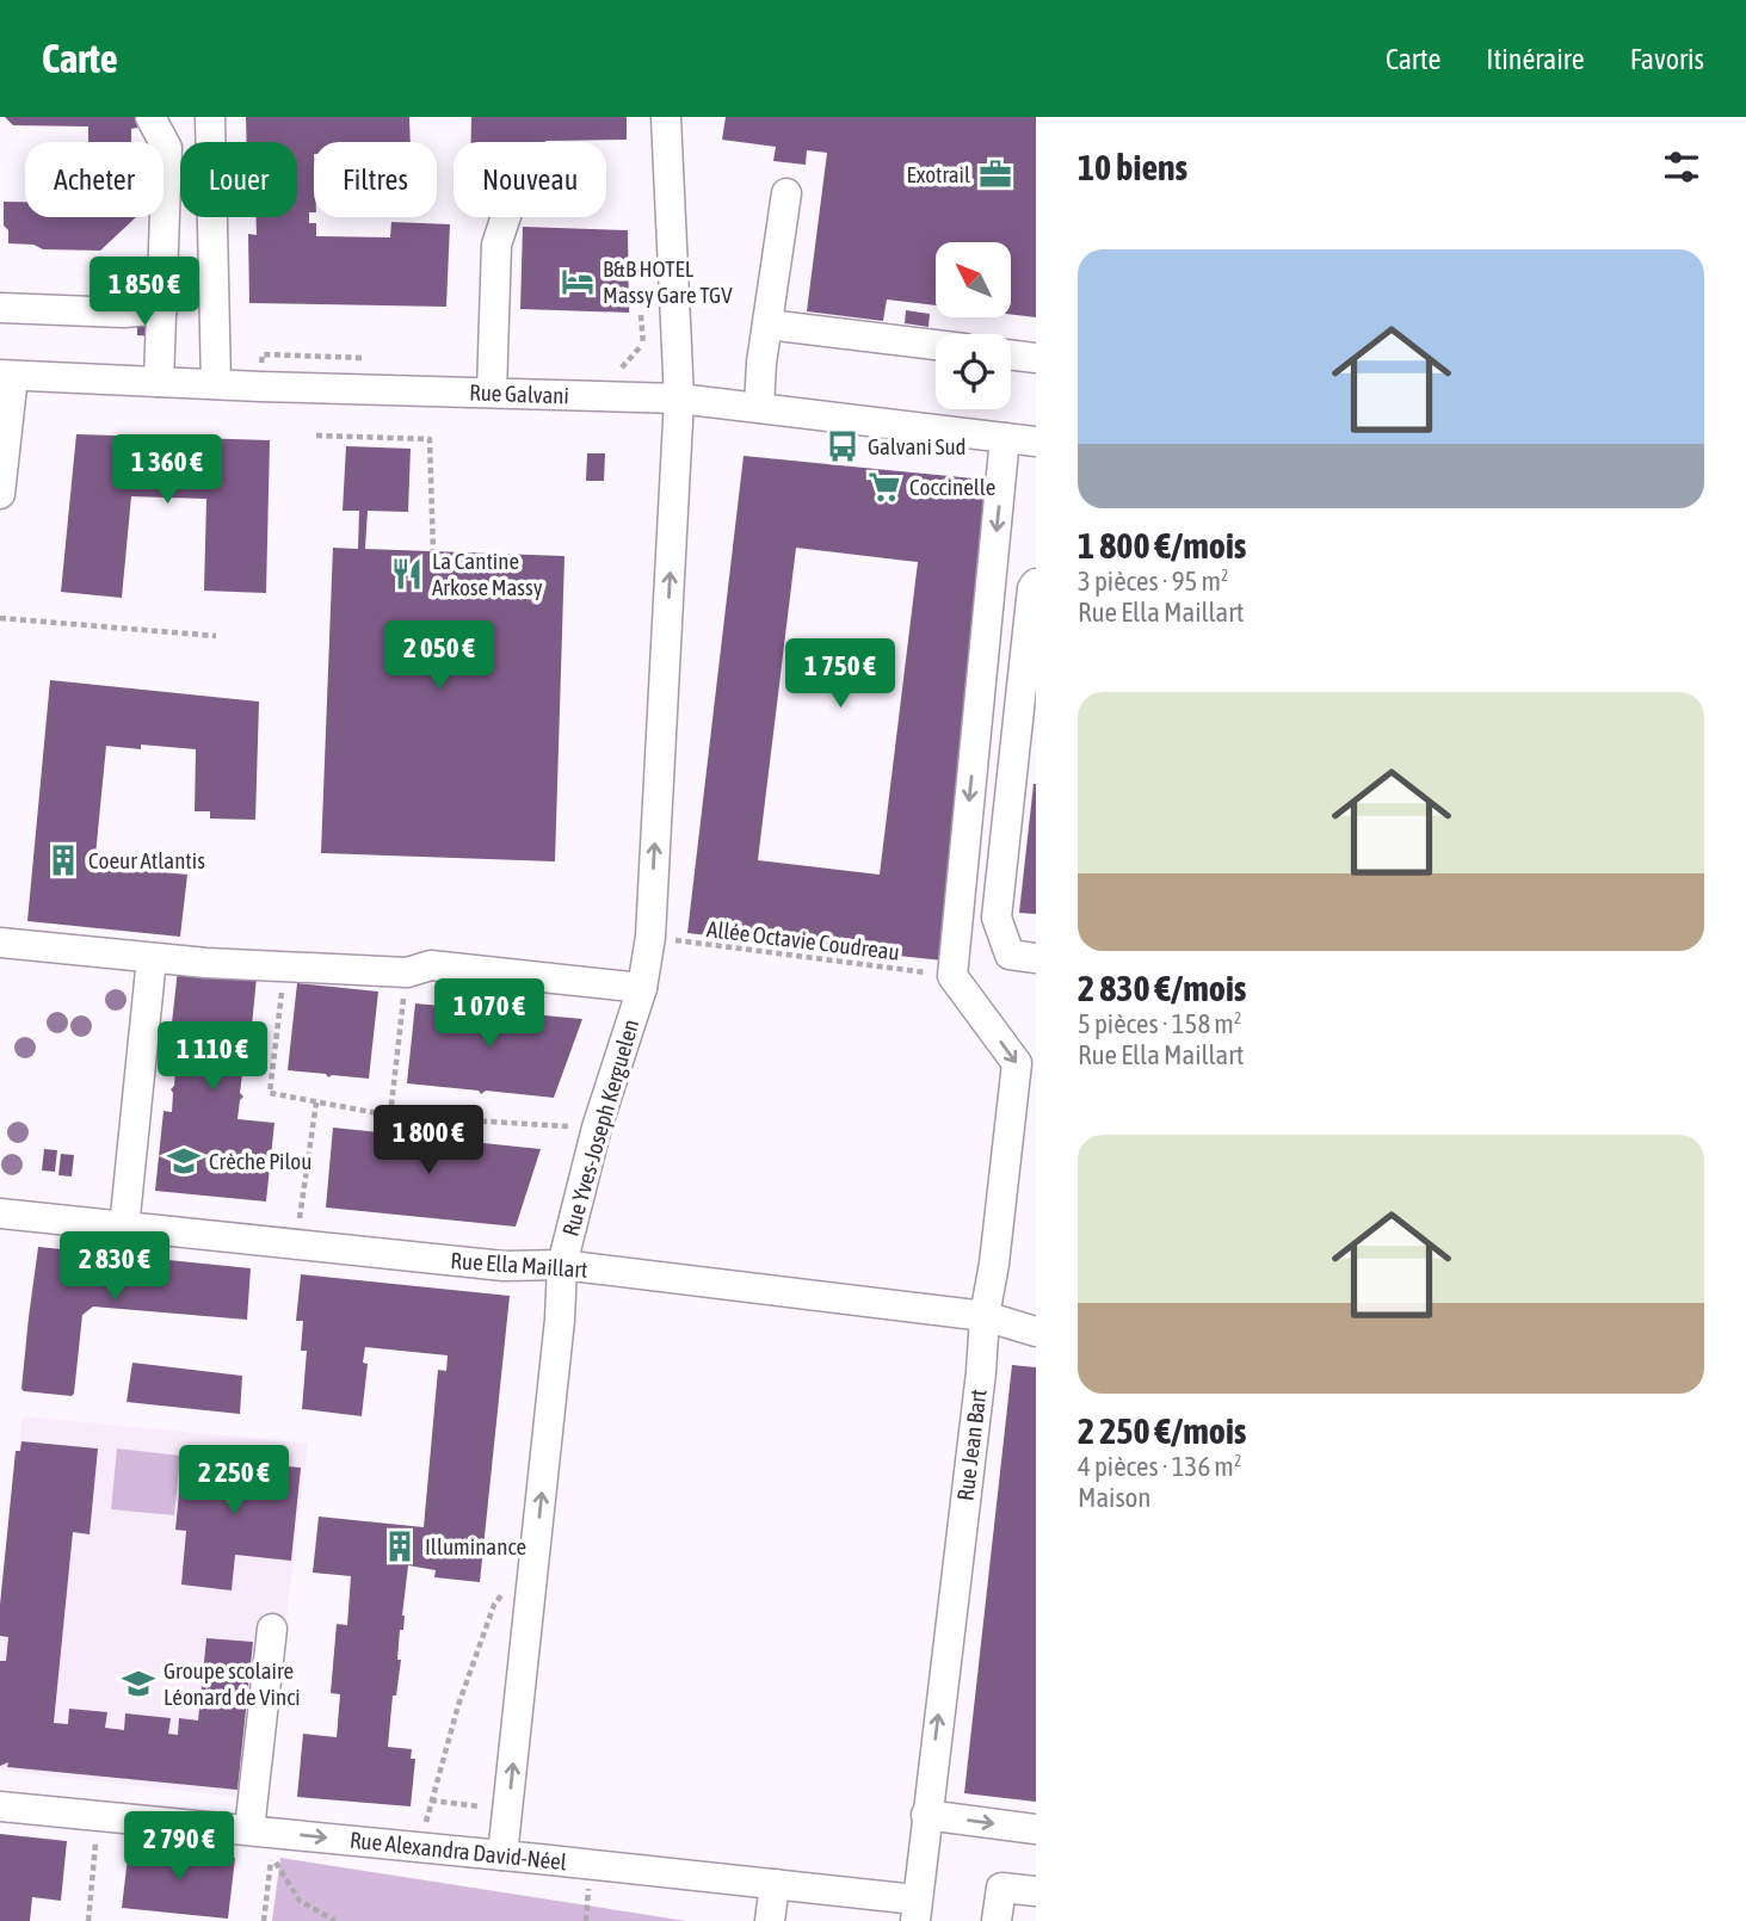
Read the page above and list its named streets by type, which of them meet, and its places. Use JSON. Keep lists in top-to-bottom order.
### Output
{
  "streets": {
    "street": [
      "Rue Galvani",
      "Rue Yves-Joseph Kerguelen",
      "Rue Ella Maillart",
      "Rue Jean Bart",
      "Rue Alexandra David-Néel"
    ],
    "path": ["Allée Octavie Coudreau"]
  },
  "crossings": [
    ["Rue Galvani", "Rue Yves-Joseph Kerguelen"],
    ["Allée Octavie Coudreau", "Rue Yves-Joseph Kerguelen"],
    ["Allée Octavie Coudreau", "Rue Jean Bart"],
    ["Rue Yves-Joseph Kerguelen", "Rue Ella Maillart"],
    ["Rue Yves-Joseph Kerguelen", "Rue Alexandra David-Néel"],
    ["Rue Ella Maillart", "Rue Jean Bart"],
    ["Rue Jean Bart", "Rue Alexandra David-Néel"]
  ],
  "one_way": ["Rue Yves-Joseph Kerguelen"],
  "places": {
    "office": ["Exotrail"],
    "hotel": ["B&B HOTEL Massy Gare TGV"],
    "bus stop": ["Galvani Sud"],
    "supermarket": ["Coccinelle"],
    "restaurant": ["La Cantine Arkose Massy"],
    "building": ["Coeur Atlantis", "Illuminance"],
    "school or university": ["Crèche Pilou", "Groupe scolaire Léonard de Vinci"]
  },
  "north": "top left",
  "page": {
    "header": "Carte",
    "nav": ["Carte", "Itinéraire", "Favoris"],
    "heading": "10 biens",
    "chip": [
      "Acheter",
      "Louer",
      "Filtres",
      "Nouveau"
    ],
    "list": [
      {
        "name": "1 800 €/mois",
        "note": "3 pièces · 95 m² · Rue Ella Maillart"
      },
      {
        "name": "2 830 €/mois",
        "note": "5 pièces · 158 m² · Rue Ella Maillart"
      },
      {
        "name": "2 250 €/mois",
        "note": "4 pièces · 136 m² · Maison"
      }
    ],
    "price": [
      "1 850 €",
      "1 360 €",
      "2 050 €",
      "1 750 €",
      "1 070 €",
      "1 110 €",
      "1 800 €",
      "2 830 €",
      "2 250 €",
      "2 790 €"
    ]
  }
}
